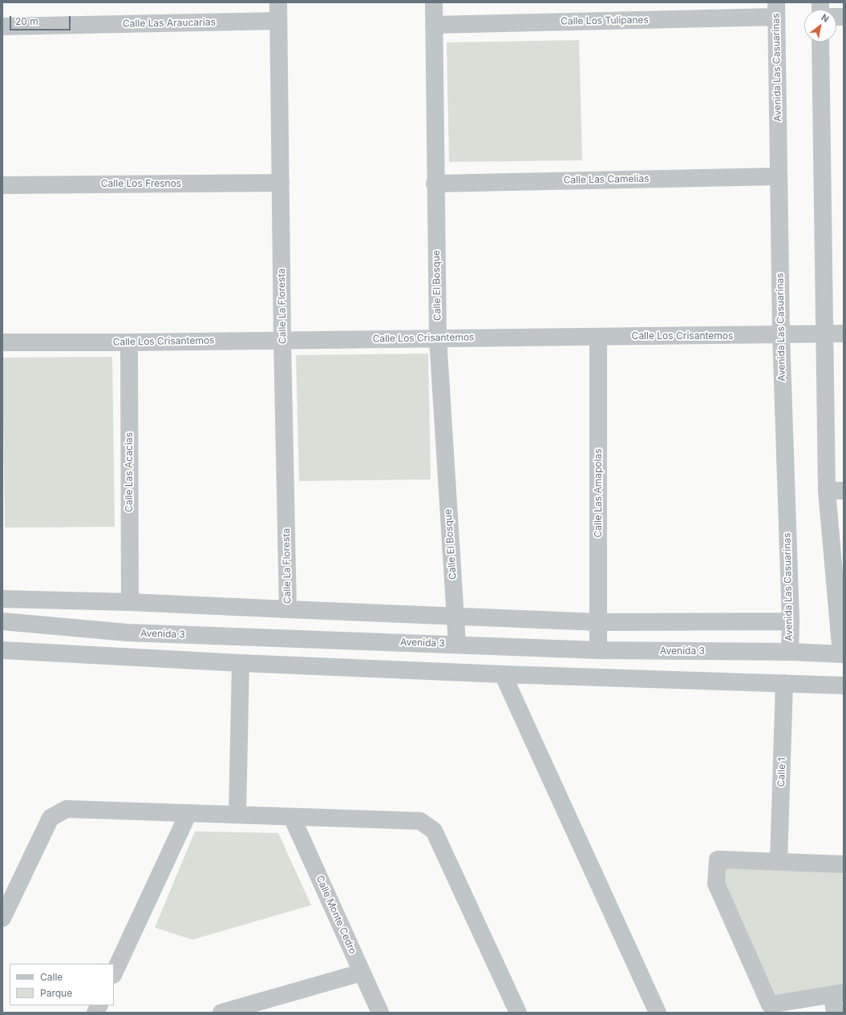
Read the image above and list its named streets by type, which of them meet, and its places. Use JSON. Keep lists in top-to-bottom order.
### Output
{
  "streets": {
    "street": [
      "Calle Los Tulipanes",
      "Calle Las Araucarias",
      "Avenida Las Casuarinas",
      "Calle Las Camelias",
      "Calle Los Fresnos",
      "Calle El Bosque",
      "Calle La Floresta",
      "Calle Los Crisantemos",
      "Calle Las Acacias",
      "Calle Las Amapolas",
      "Avenida 3",
      "Calle 1",
      "Calle Monte Cedro"
    ]
  },
  "crossings": [
    ["Calle Los Tulipanes", "Avenida Las Casuarinas"],
    ["Calle Los Tulipanes", "Calle El Bosque"],
    ["Calle Las Araucarias", "Calle La Floresta"],
    ["Avenida Las Casuarinas", "Calle Las Camelias"],
    ["Avenida Las Casuarinas", "Calle Los Crisantemos"],
    ["Avenida Las Casuarinas", "Avenida 3"],
    ["Calle Las Camelias", "Calle El Bosque"],
    ["Calle Los Fresnos", "Calle La Floresta"],
    ["Calle El Bosque", "Calle Los Crisantemos"],
    ["Calle El Bosque", "Avenida 3"],
    ["Calle La Floresta", "Calle Los Crisantemos"],
    ["Calle Los Crisantemos", "Calle Las Acacias"],
    ["Calle Los Crisantemos", "Calle Las Amapolas"],
    ["Calle Las Amapolas", "Avenida 3"]
  ],
  "legend": ["Calle", "Parque"],
  "scale_bar": "20 m",
  "north": "top right"
}
